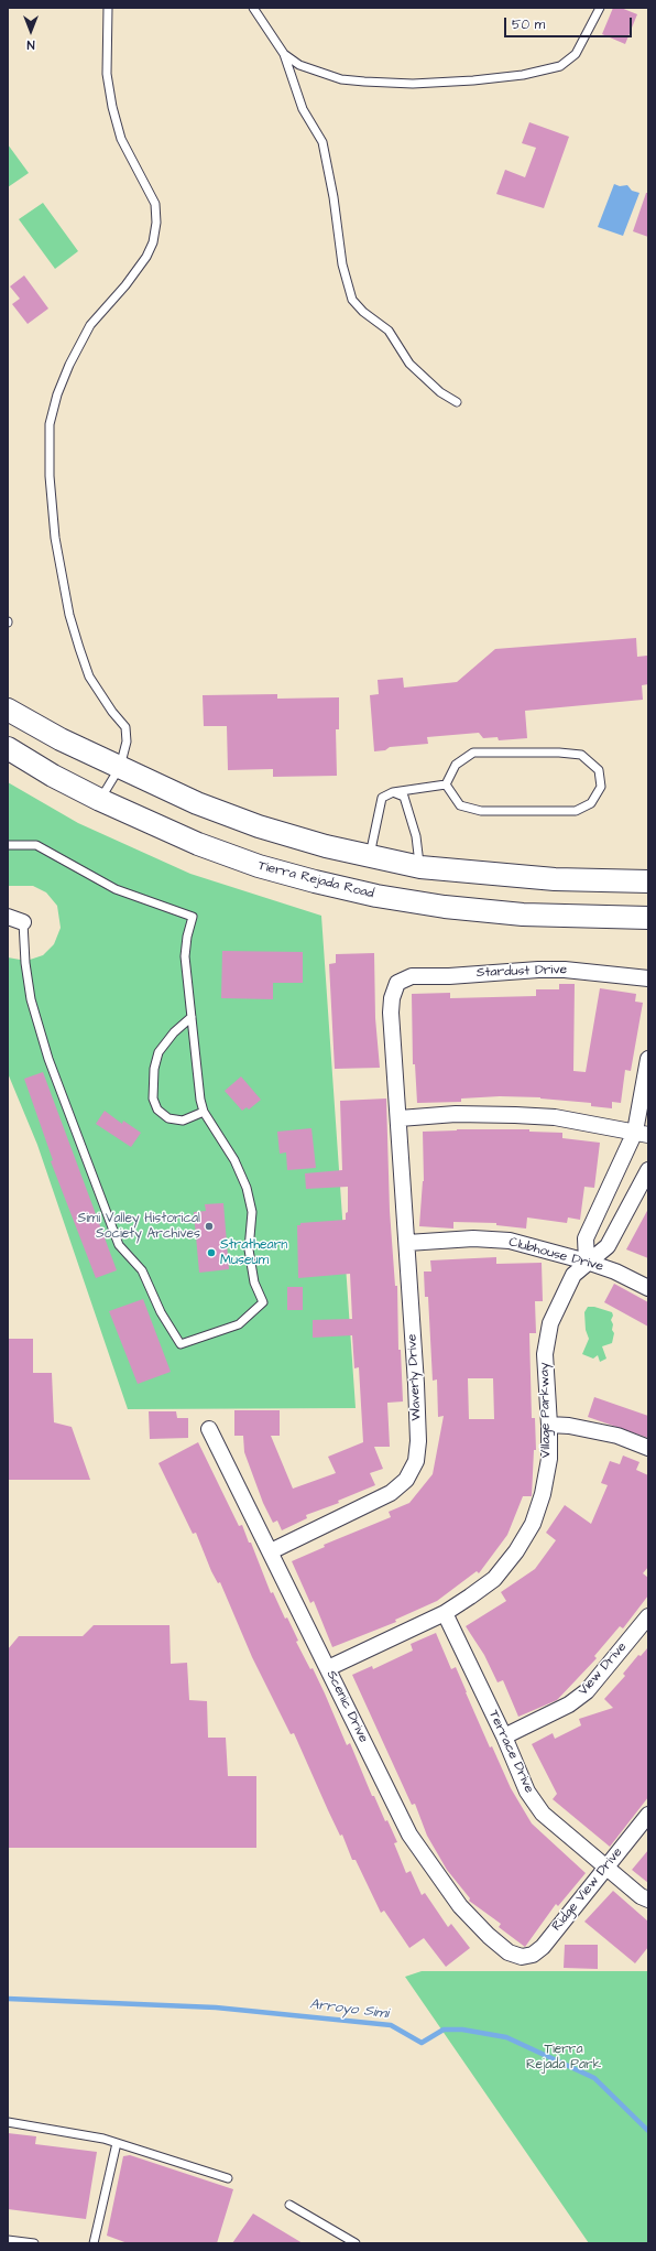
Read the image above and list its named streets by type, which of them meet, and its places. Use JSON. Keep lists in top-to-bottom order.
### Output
{
  "streets": {
    "main road": ["Tierra Rejada Road"],
    "street": [
      "Stardust Drive",
      "Clubhouse Drive",
      "Waverly Drive",
      "Village Parkway",
      "View Drive",
      "Scenic Drive",
      "Terrace Drive",
      "Ridge View Drive"
    ]
  },
  "crossings": [
    ["Stardust Drive", "Waverly Drive"],
    ["Clubhouse Drive", "Waverly Drive"],
    ["Clubhouse Drive", "Village Parkway"],
    ["Waverly Drive", "Scenic Drive"],
    ["Village Parkway", "Scenic Drive"],
    ["Village Parkway", "Terrace Drive"],
    ["View Drive", "Terrace Drive"],
    ["Scenic Drive", "Ridge View Drive"],
    ["Terrace Drive", "Ridge View Drive"]
  ],
  "water": ["Arroyo Simi"],
  "parks": ["Tierra Rejada Park"],
  "places": ["Simi Valley Historical Society Archives", "Strathearn Museum"],
  "scale_bar": "50 m",
  "north": "bottom"
}
